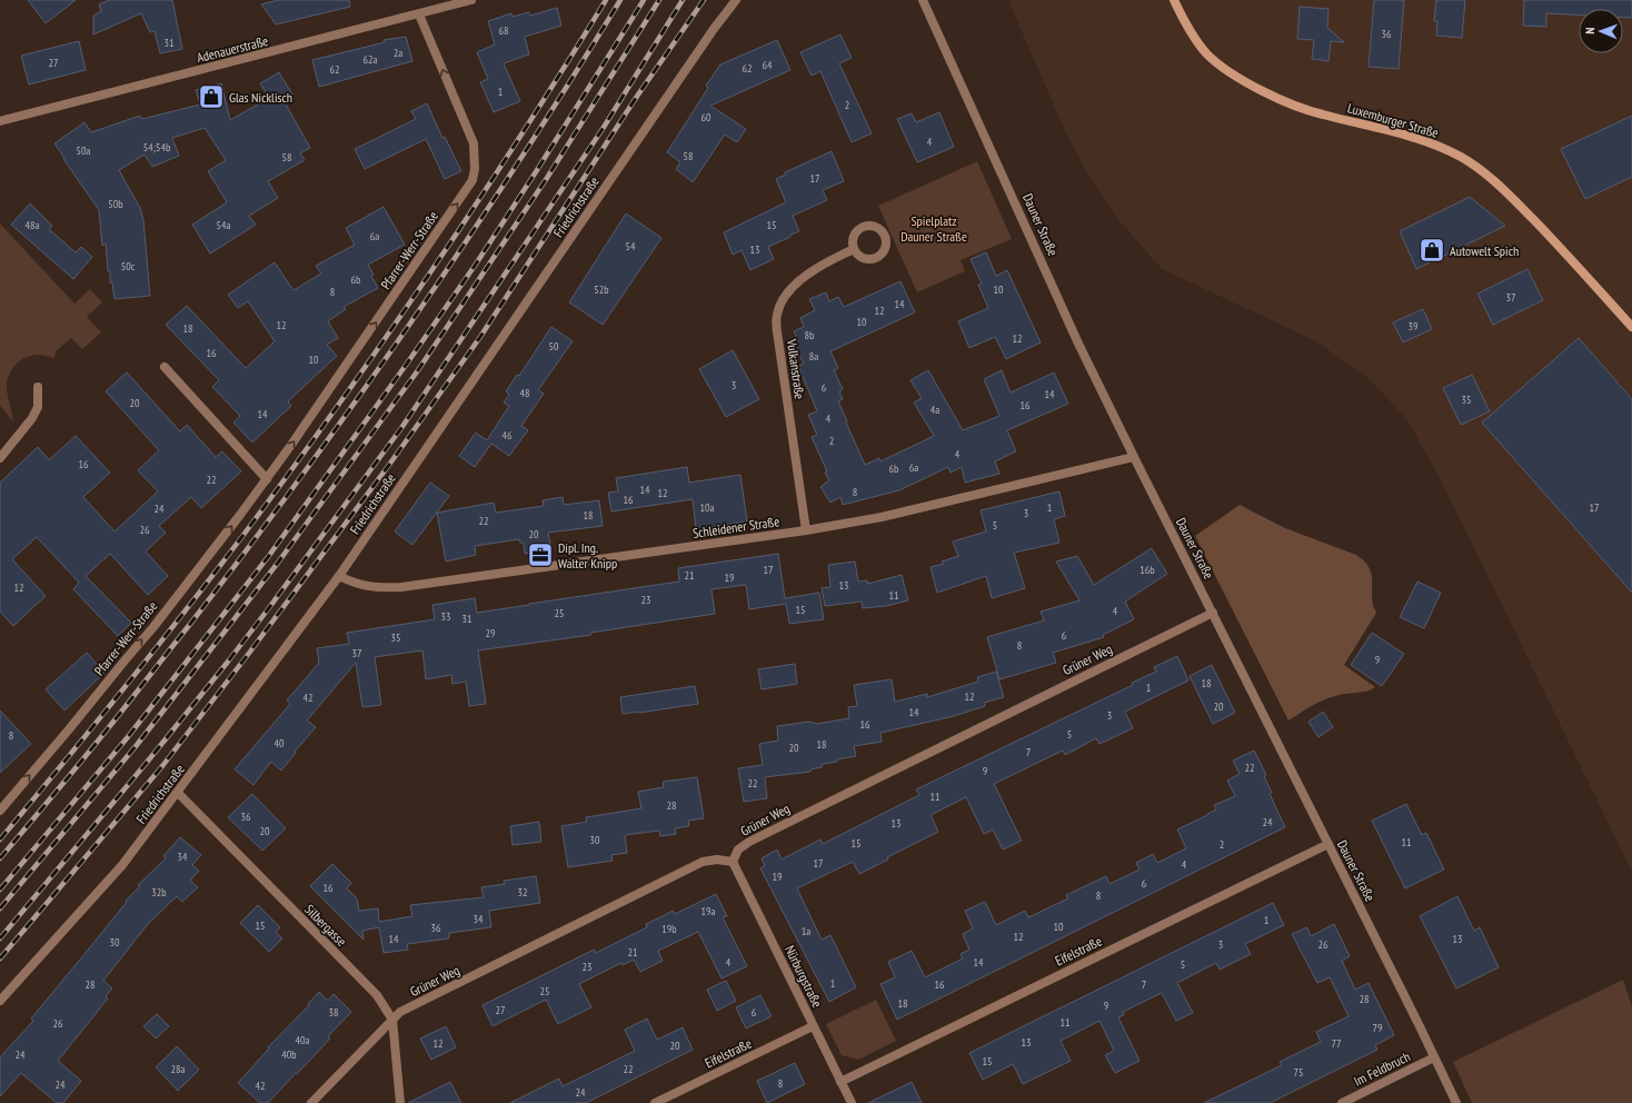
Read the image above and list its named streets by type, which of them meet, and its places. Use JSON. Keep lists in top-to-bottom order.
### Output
{
  "streets": {
    "main road": ["Luxemburger Straße"],
    "street": [
      "Adenauerstraße",
      "Friedrichstraße",
      "Dauner Straße",
      "Pfarrer-Werr-Straße",
      "Vulkanstraße",
      "Schleidener Straße",
      "Grüner Weg",
      "Silbergasse",
      "Eifelstraße",
      "Nürburgstraße",
      "Im Feldbruch"
    ]
  },
  "crossings": [
    ["Adenauerstraße", "Pfarrer-Werr-Straße"],
    ["Friedrichstraße", "Schleidener Straße"],
    ["Friedrichstraße", "Silbergasse"],
    ["Dauner Straße", "Schleidener Straße"],
    ["Dauner Straße", "Grüner Weg"],
    ["Dauner Straße", "Eifelstraße"],
    ["Dauner Straße", "Im Feldbruch"],
    ["Vulkanstraße", "Schleidener Straße"],
    ["Grüner Weg", "Silbergasse"],
    ["Grüner Weg", "Nürburgstraße"],
    ["Eifelstraße", "Nürburgstraße"]
  ],
  "one_way": ["Pfarrer-Werr-Straße"],
  "parks": ["Spielplatz Dauner Straße"],
  "places": {
    "shop": ["Glas Nicklisch", "Autowelt Spich"],
    "office": ["Dipl. Ing. Walter Knipp"]
  },
  "house_numbers": [
    "68",
    "36",
    "31",
    "2a",
    "62a",
    "27",
    "64",
    "62",
    "62",
    "1",
    "2",
    "60",
    "4",
    "54;54b",
    "50a",
    "58",
    "58",
    "17",
    "50b",
    "48a",
    "54a",
    "15",
    "6a",
    "54",
    "13",
    "50c",
    "6b",
    "52b",
    "10",
    "8",
    "37",
    "14",
    "12",
    "10",
    "12",
    "39",
    "18",
    "8b",
    "12",
    "50",
    "16",
    "8a",
    "10",
    "3",
    "6",
    "48",
    "14",
    "35",
    "20",
    "16",
    "4a",
    "14",
    "4",
    "46",
    "2",
    "4",
    "16",
    "6a",
    "6b",
    "22",
    "14",
    "8",
    "12",
    "16",
    "10a",
    "1",
    "17",
    "24",
    "3",
    "18",
    "22",
    "5",
    "26",
    "20",
    "17",
    "16b",
    "21",
    "19",
    "13",
    "12",
    "11",
    "23",
    "15",
    "4",
    "25",
    "33",
    "31",
    "29",
    "6",
    "35",
    "8",
    "37",
    "9",
    "18",
    "1",
    "12",
    "42",
    "20",
    "14",
    "3",
    "16",
    "5",
    "8",
    "40",
    "18",
    "20",
    "7",
    "22",
    "9",
    "22",
    "11",
    "28",
    "36",
    "24",
    "13",
    "20",
    "30",
    "11",
    "15",
    "2",
    "34",
    "17",
    "4",
    "19",
    "6",
    "16",
    "32b",
    "32",
    "8",
    "19a",
    "34",
    "1",
    "15",
    "10",
    "36",
    "19b",
    "1a",
    "12",
    "14",
    "13",
    "30",
    "3",
    "26",
    "21",
    "4",
    "14",
    "5",
    "23",
    "1",
    "28",
    "16",
    "7",
    "25",
    "28",
    "18",
    "9",
    "27",
    "38",
    "6",
    "11",
    "26",
    "79",
    "40a",
    "13",
    "12",
    "77",
    "20",
    "24",
    "40b",
    "15",
    "28a",
    "22",
    "75",
    "8",
    "24",
    "42",
    "24"
  ],
  "north": "left"
}
